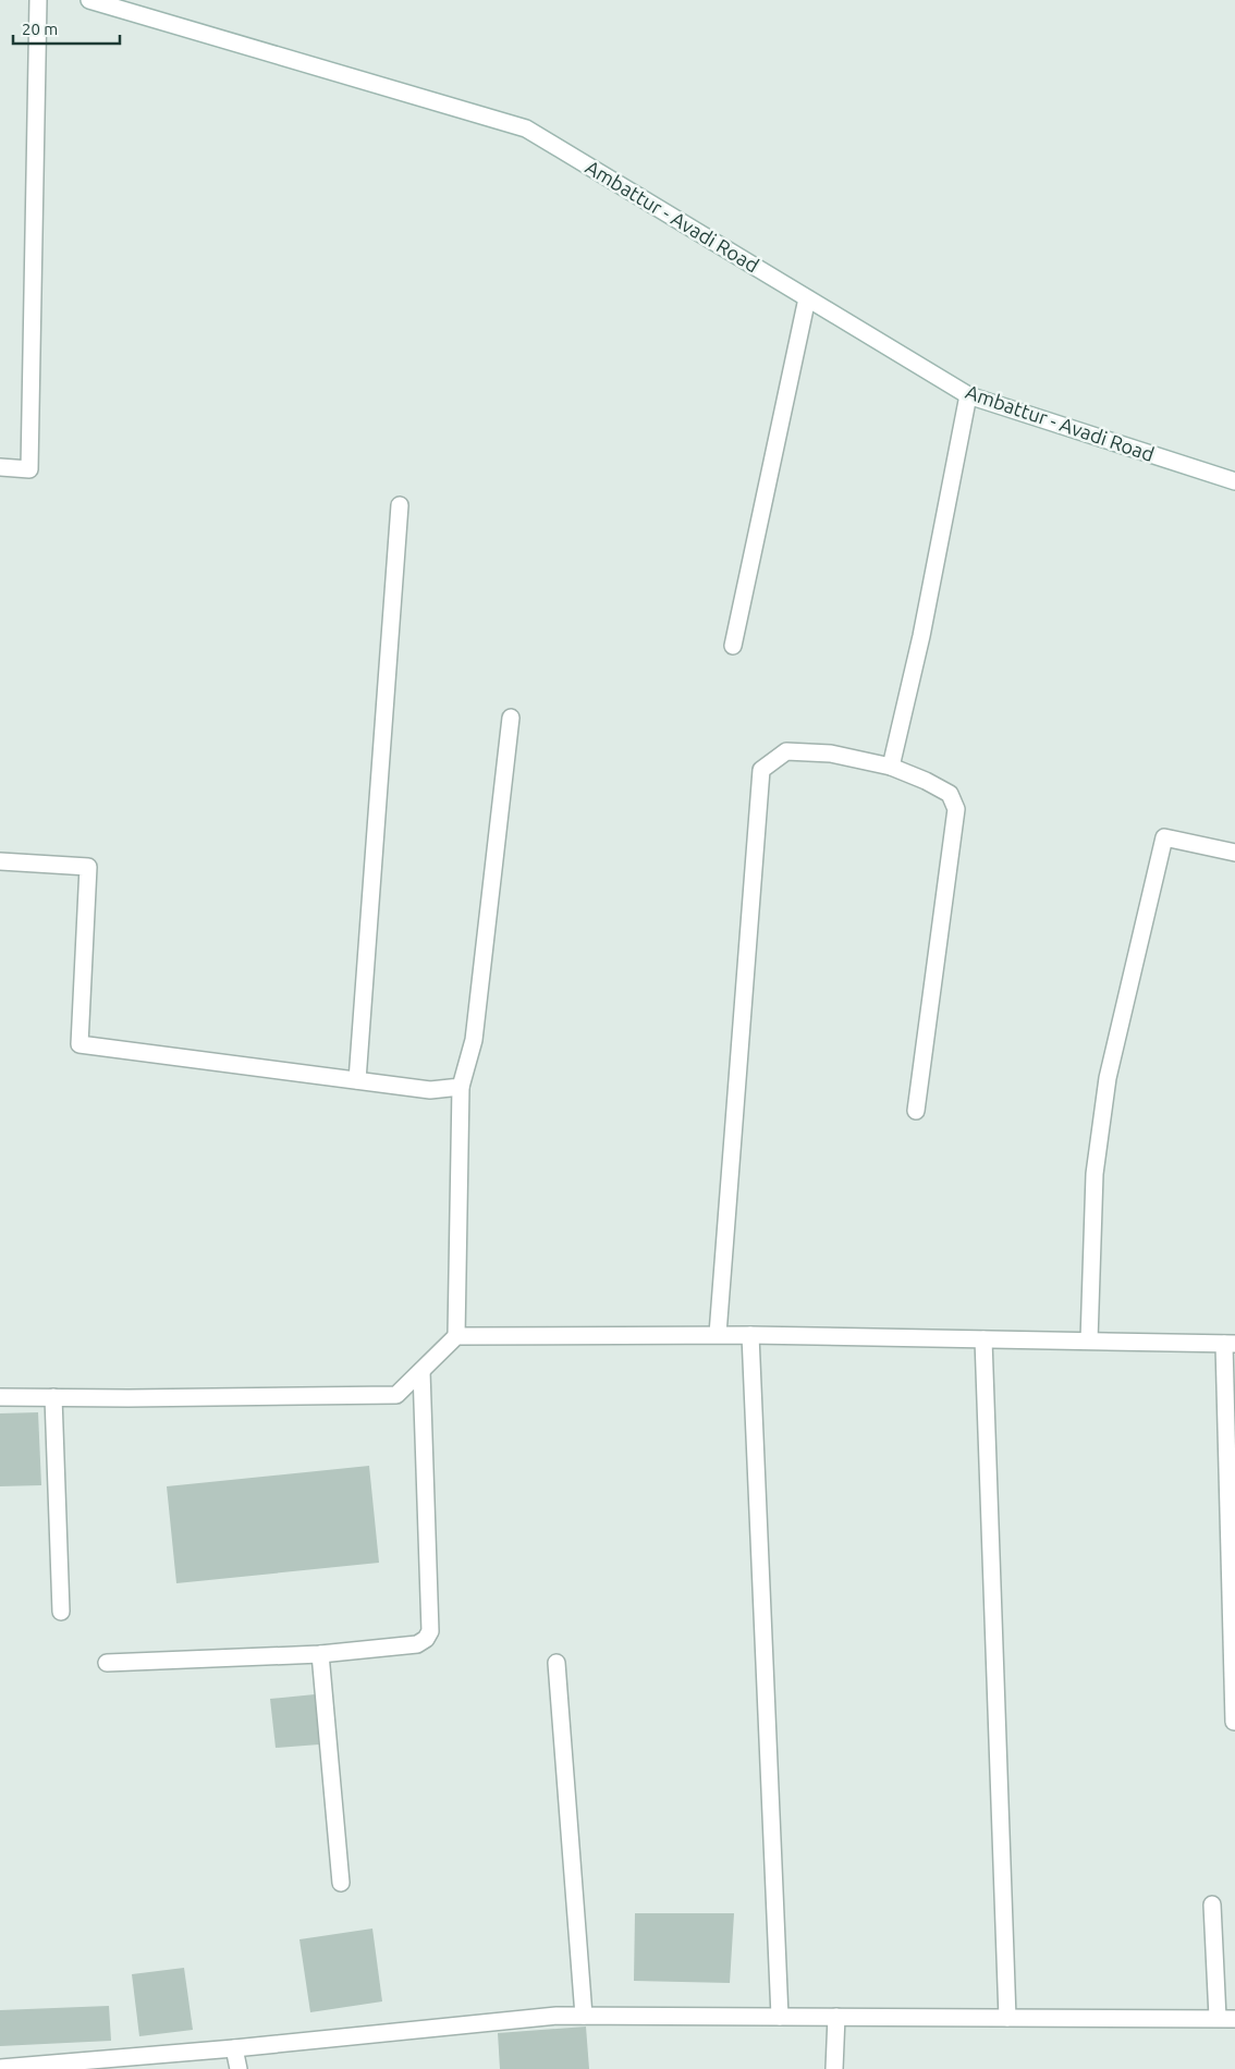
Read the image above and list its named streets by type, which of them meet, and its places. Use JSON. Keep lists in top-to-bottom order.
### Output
{
  "streets": {
    "street": ["Ambattur - Avadi Road"]
  },
  "scale_bar": "20 m"
}
